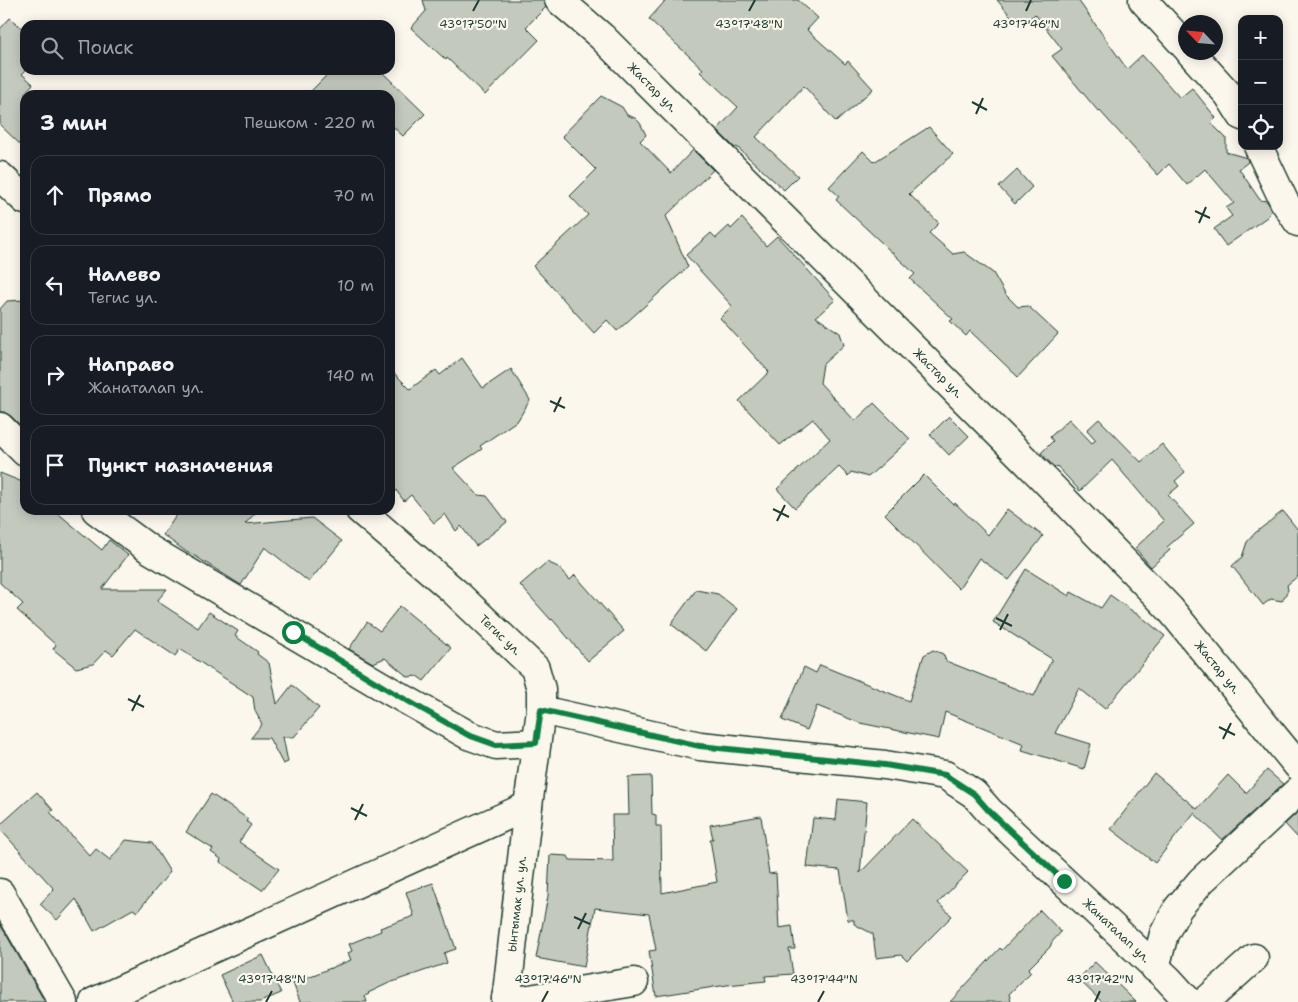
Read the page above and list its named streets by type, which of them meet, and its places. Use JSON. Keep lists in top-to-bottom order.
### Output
{
  "streets": {
    "street": [
      "Жастар ул.",
      "Тегис ул.",
      "Ынтымак ул. ул.",
      "Жанаталап ул."
    ]
  },
  "crossings": [
    ["Тегис ул.", "Ынтымак ул. ул."],
    ["Тегис ул.", "Жанаталап ул."]
  ],
  "north": "top left",
  "page": {
    "map_buttons": ["+", "−"],
    "search": "Поиск",
    "heading": ["3 мин", "Пешком · 220 m"],
    "list": [
      ["Прямо", "70 m"],
      ["Налево", "Тегис ул.", "10 m"],
      ["Направо", "Жанаталап ул.", "140 m"],
      "Пункт назначения"
    ]
  },
  "coordinates": [
    "43°17'50\"N",
    "43°17'48\"N",
    "43°17'46\"N",
    "43°17'44\"N",
    "43°17'42\"N"
  ]
}
